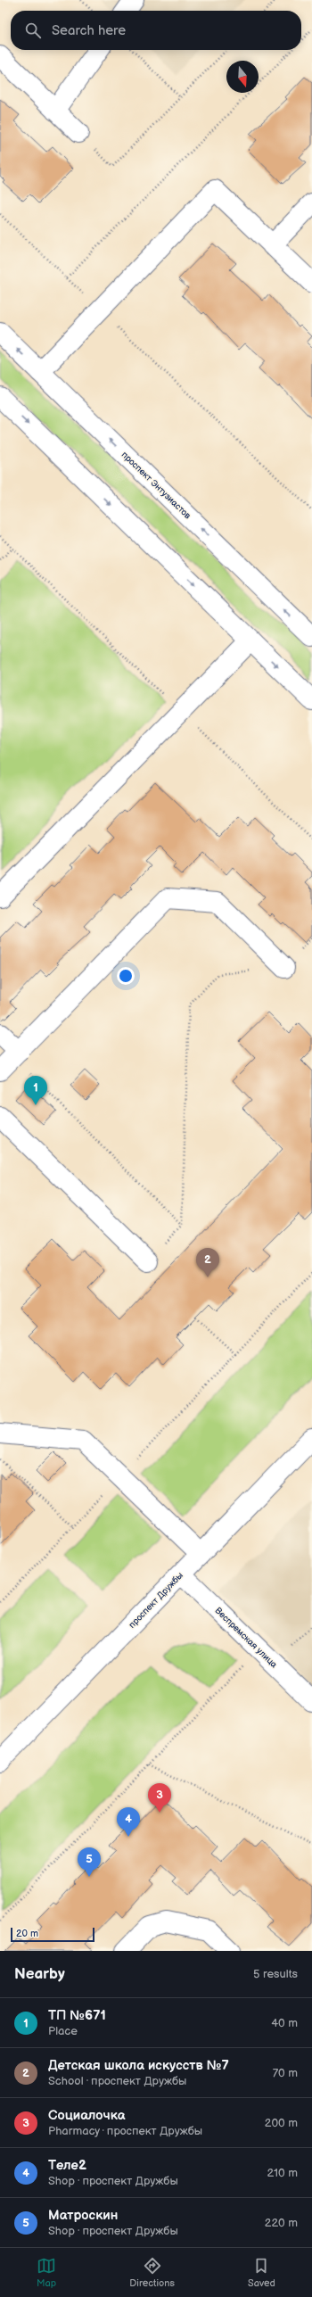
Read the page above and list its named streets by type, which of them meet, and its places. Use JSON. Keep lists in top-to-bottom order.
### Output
{
  "streets": {
    "main road": ["проспект Энтузиастов", "проспект Дружбы", "Веспремская улица"]
  },
  "crossings": [
    ["проспект Дружбы", "Веспремская улица"]
  ],
  "scale_bar": "20 m",
  "north": "bottom",
  "page": {
    "search": "Search here",
    "pins": [
      "1",
      "2",
      "3",
      "4",
      "5"
    ],
    "scale": "20 m",
    "heading": ["Nearby", "5 results"],
    "list": [
      {
        "mark": "1",
        "name": "ТП №671",
        "note": "Place",
        "value": "40 m"
      },
      {
        "mark": "2",
        "name": "Детская школа искусств №7",
        "note": "School · проспект Дружбы",
        "value": "70 m"
      },
      {
        "mark": "3",
        "name": "Социалочка",
        "note": "Pharmacy · проспект Дружбы",
        "value": "200 m"
      },
      {
        "mark": "4",
        "name": "Теле2",
        "note": "Shop · проспект Дружбы",
        "value": "210 m"
      },
      {
        "mark": "5",
        "name": "Матроскин",
        "note": "Shop · проспект Дружбы",
        "value": "220 m"
      }
    ],
    "nav": ["Map", "Directions", "Saved"]
  }
}
